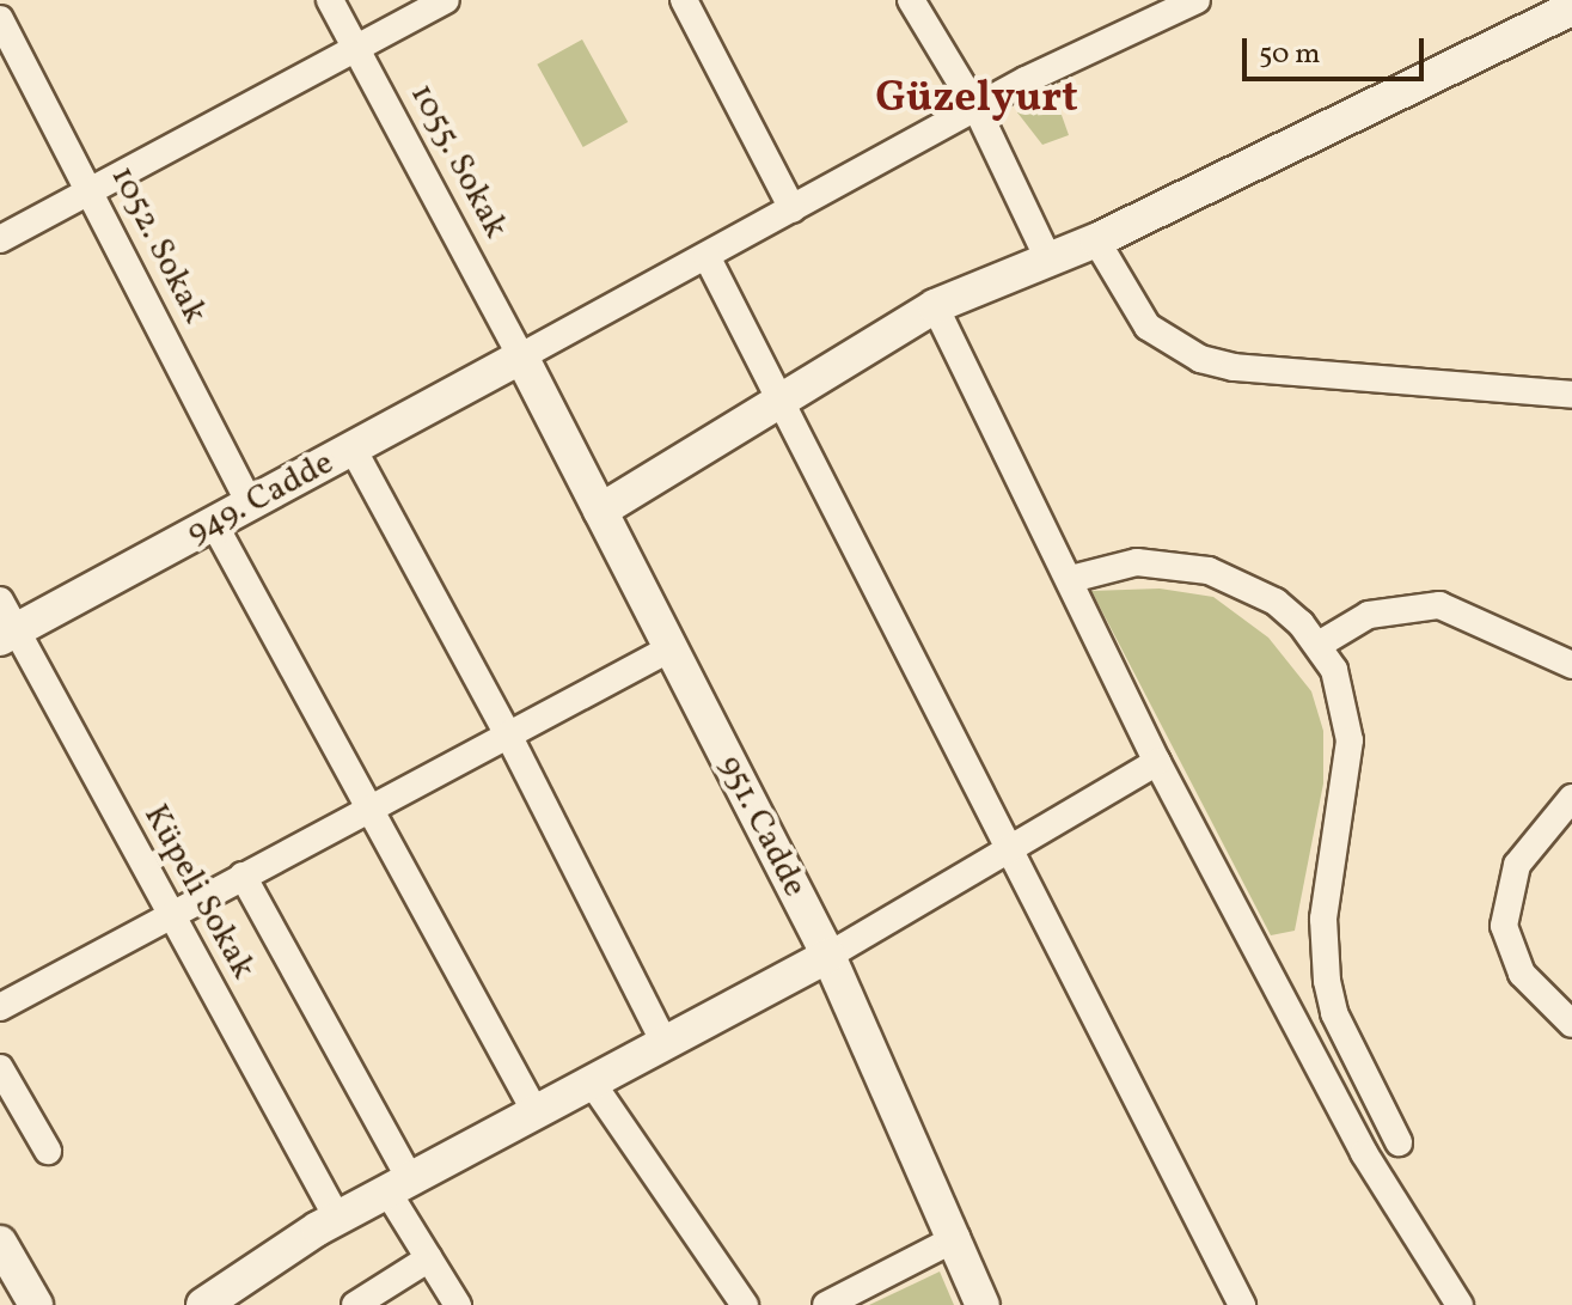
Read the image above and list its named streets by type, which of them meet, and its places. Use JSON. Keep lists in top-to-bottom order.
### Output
{
  "streets": {
    "street": [
      "1055. Sokak",
      "1052. Sokak",
      "949. Cadde",
      "951. Cadde",
      "Küpeli Sokak"
    ]
  },
  "crossings": [
    ["1055. Sokak", "949. Cadde"],
    ["1055. Sokak", "951. Cadde"],
    ["1052. Sokak", "949. Cadde"],
    ["949. Cadde", "951. Cadde"],
    ["949. Cadde", "Küpeli Sokak"]
  ],
  "districts": ["Güzelyurt"],
  "scale_bar": "50 m"
}
